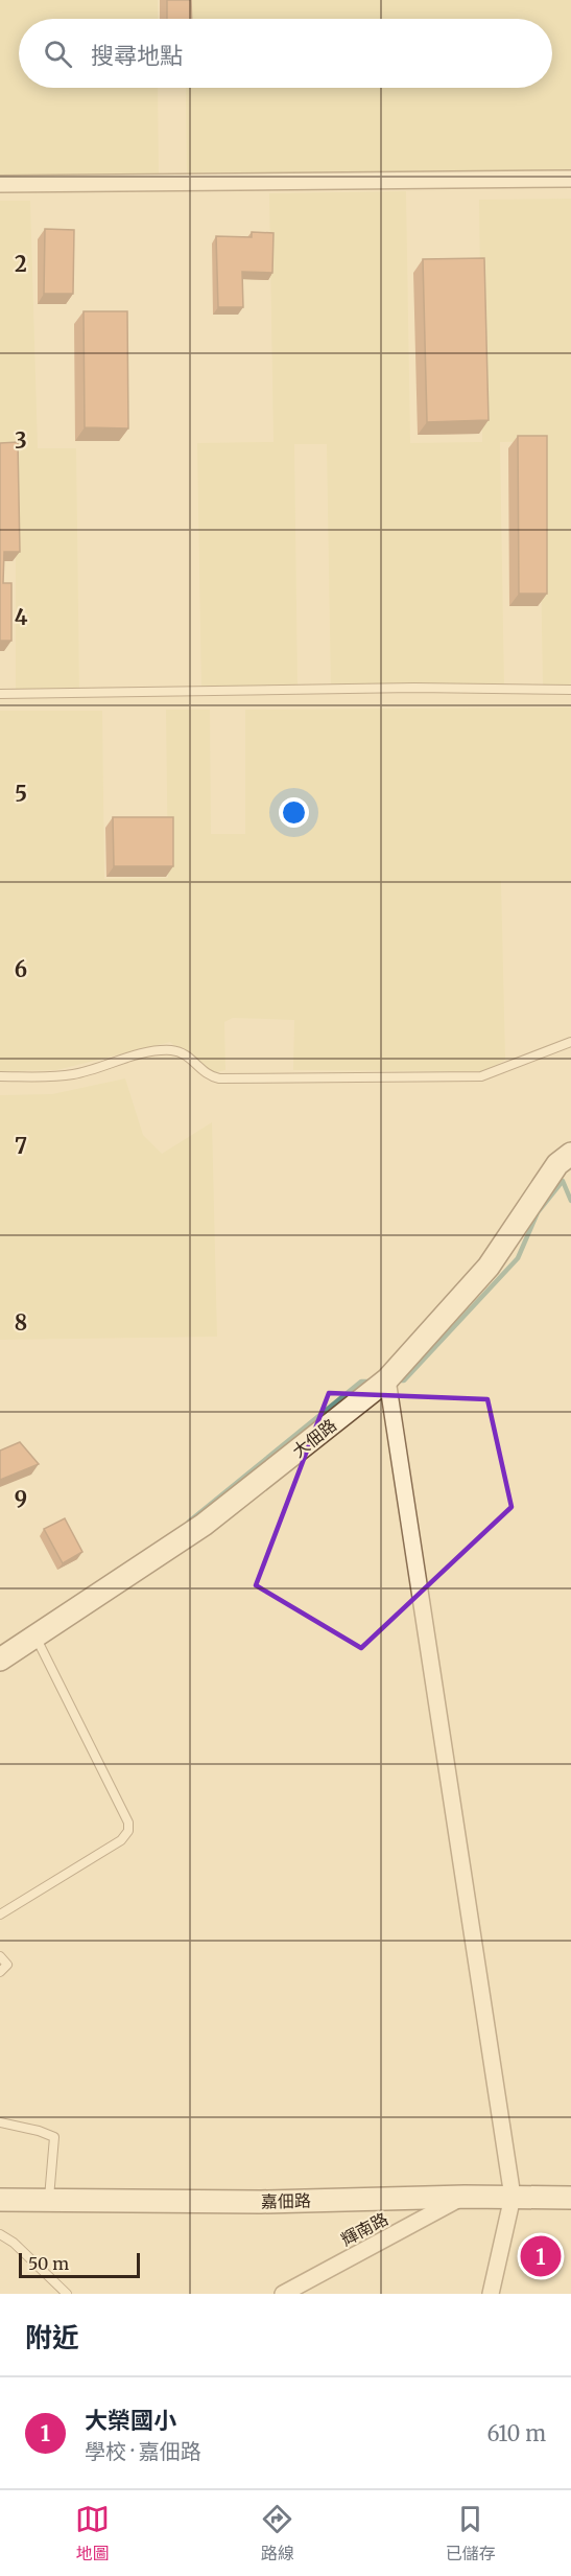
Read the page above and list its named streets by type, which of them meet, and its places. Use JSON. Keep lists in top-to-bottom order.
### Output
{
  "streets": {
    "street": ["大佃路", "嘉佃路", "輝南路"]
  },
  "crossings": [
    ["嘉佃路", "輝南路"]
  ],
  "scale_bar": "50 m",
  "page": {
    "search": "搜尋地點",
    "pins": "1",
    "scale": "50 m",
    "heading": "附近",
    "list": [
      {
        "mark": "1",
        "name": "大榮國小",
        "note": "學校 · 嘉佃路",
        "value": "610 m"
      }
    ],
    "nav": ["地圖", "路線", "已儲存"]
  },
  "grid": {
    "rows": [
      "2",
      "3",
      "4",
      "5",
      "6",
      "7",
      "8",
      "9"
    ]
  }
}
